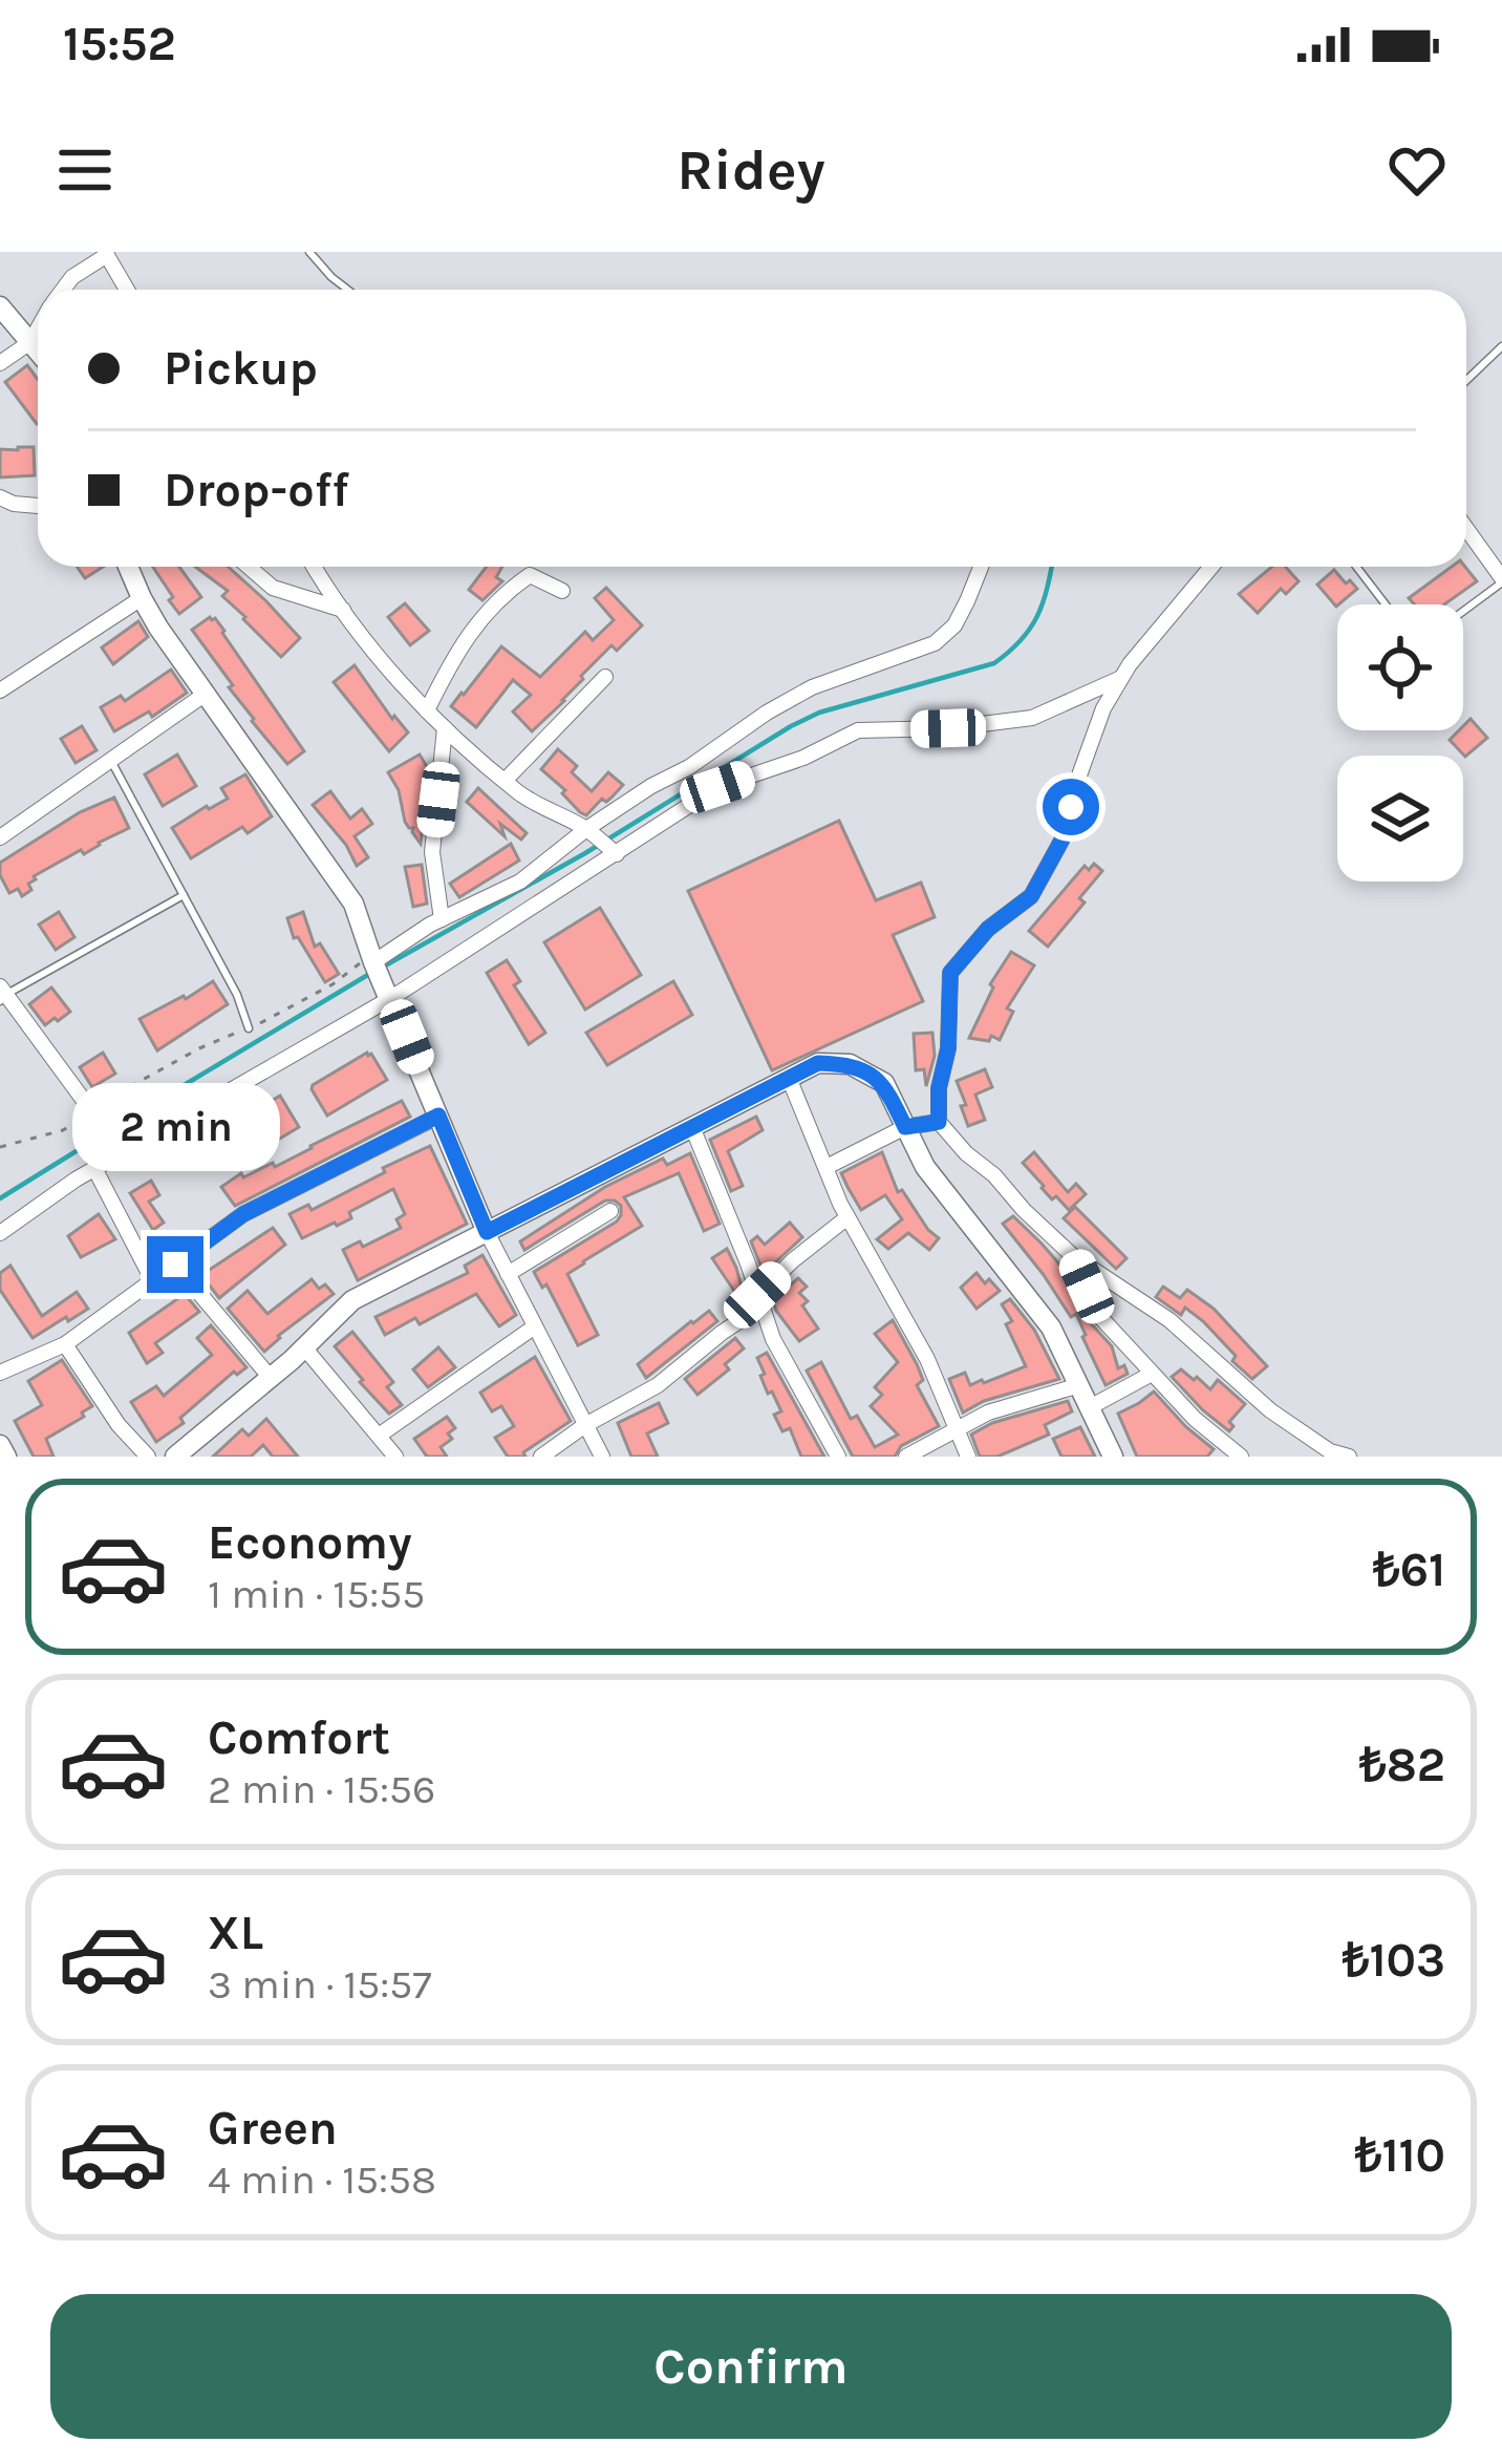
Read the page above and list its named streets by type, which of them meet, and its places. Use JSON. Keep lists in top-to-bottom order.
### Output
{
  "page": {
    "status": "15:52",
    "header": "Ridey",
    "banner": ["Pickup", "Drop-off"],
    "bubble": "2 min",
    "list": [
      {
        "name": "Economy",
        "note": "1 min · 15:55",
        "value": "₺61"
      },
      {
        "name": "Comfort",
        "note": "2 min · 15:56",
        "value": "₺82"
      },
      {
        "name": "XL",
        "note": "3 min · 15:57",
        "value": "₺103"
      },
      {
        "name": "Green",
        "note": "4 min · 15:58",
        "value": "₺110"
      }
    ],
    "buttons": "Confirm"
  }
}
